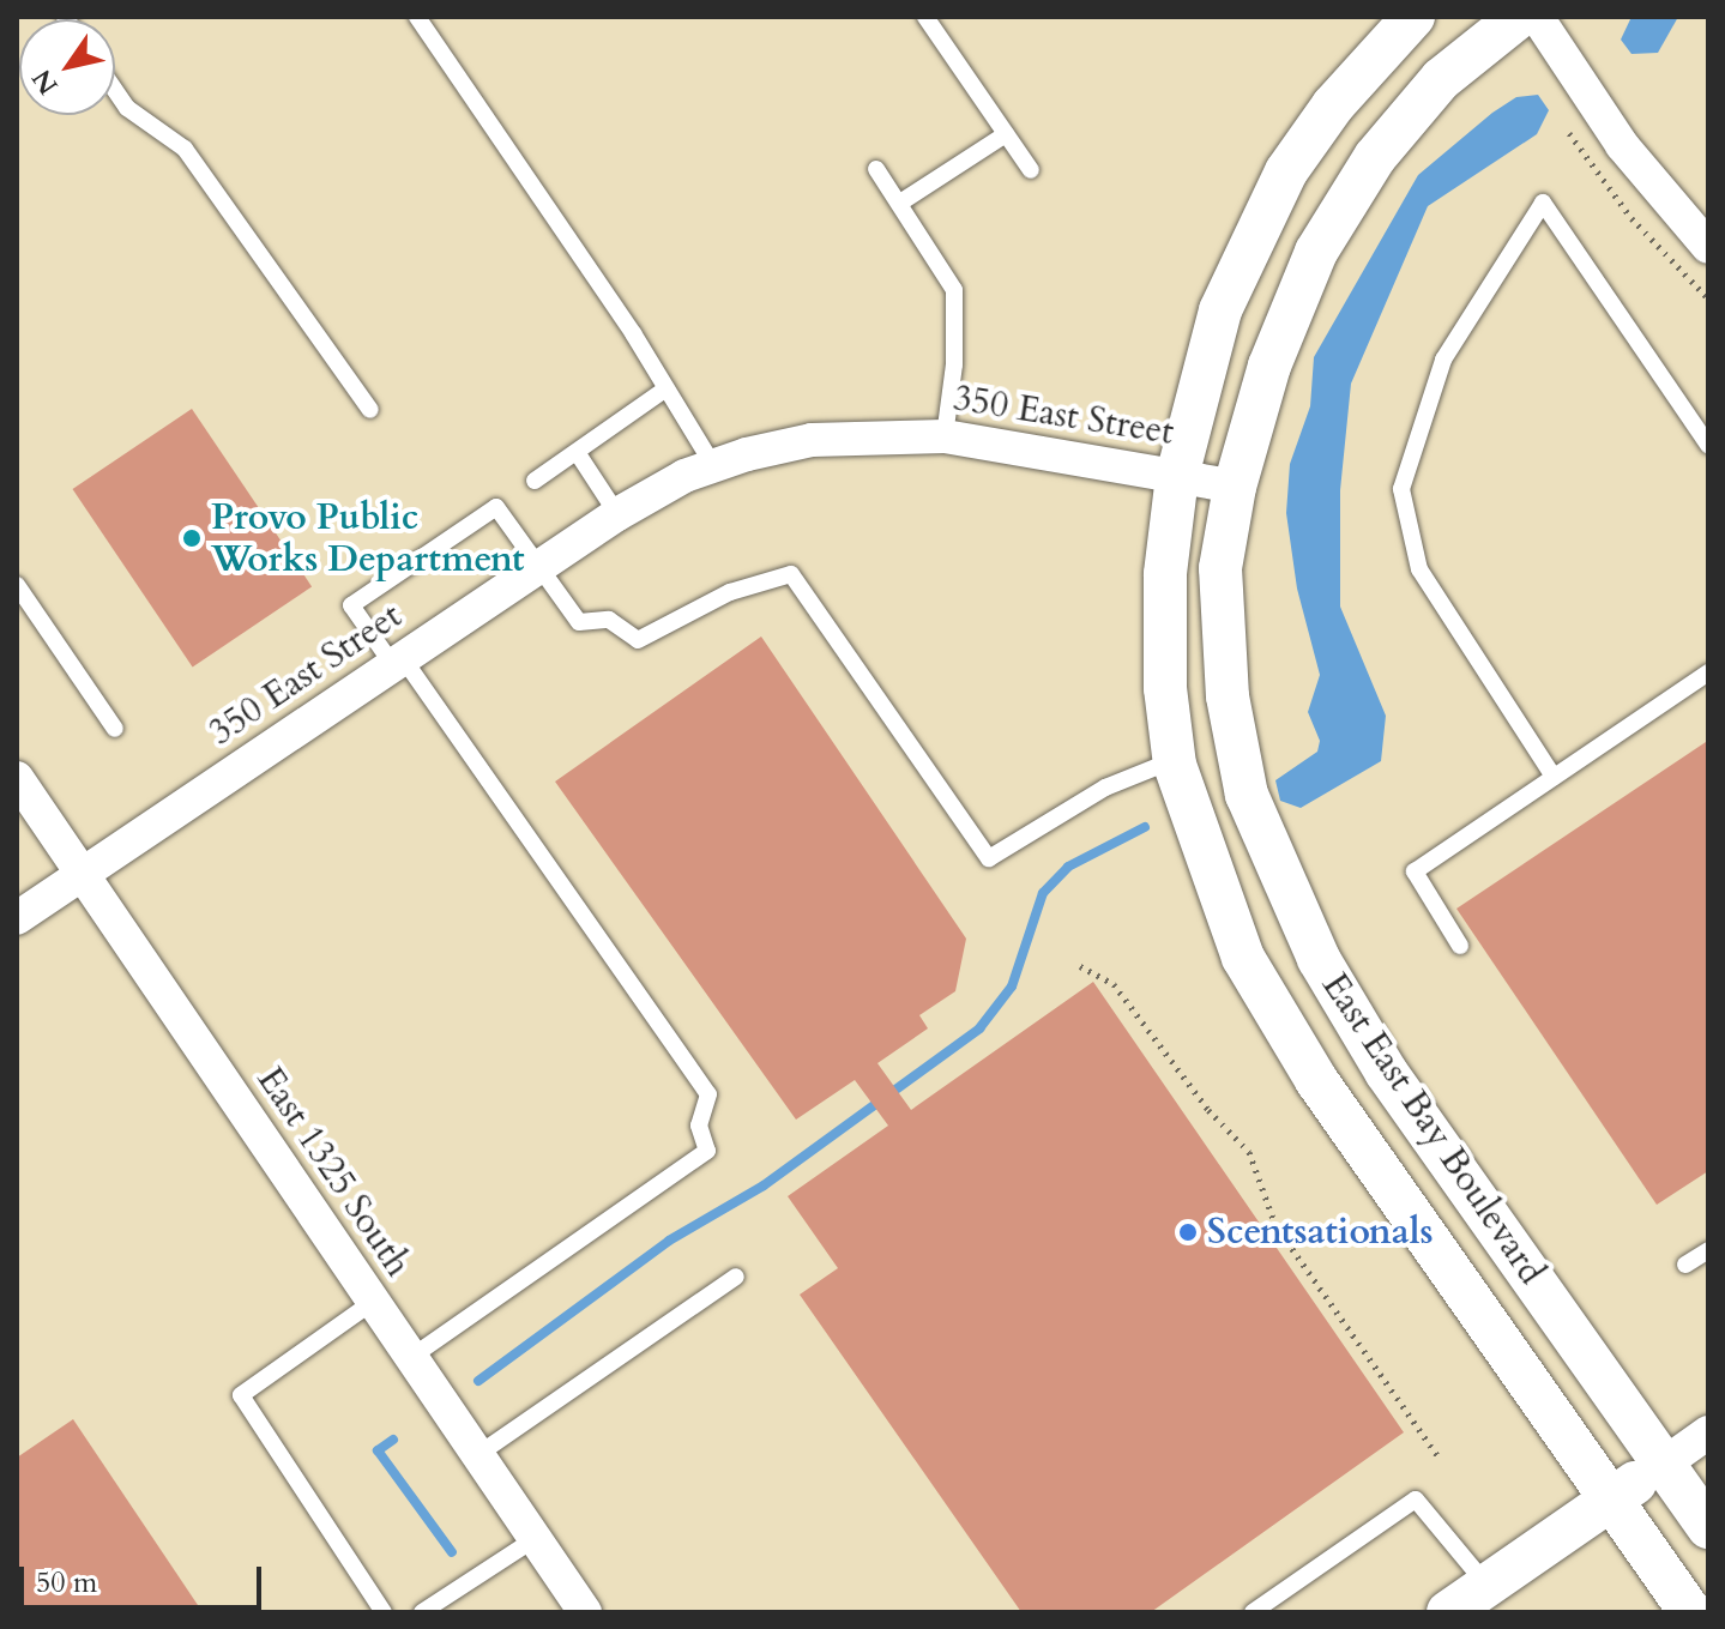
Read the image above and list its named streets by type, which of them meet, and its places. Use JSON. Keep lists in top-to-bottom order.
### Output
{
  "streets": {
    "street": ["350 East Street", "East East Bay Boulevard", "East 1325 South"]
  },
  "crossings": [
    ["350 East Street", "East East Bay Boulevard"],
    ["350 East Street", "East 1325 South"]
  ],
  "places": ["Provo Public Works Department", "Scentsationals"],
  "scale_bar": "50 m",
  "north": "bottom left"
}
